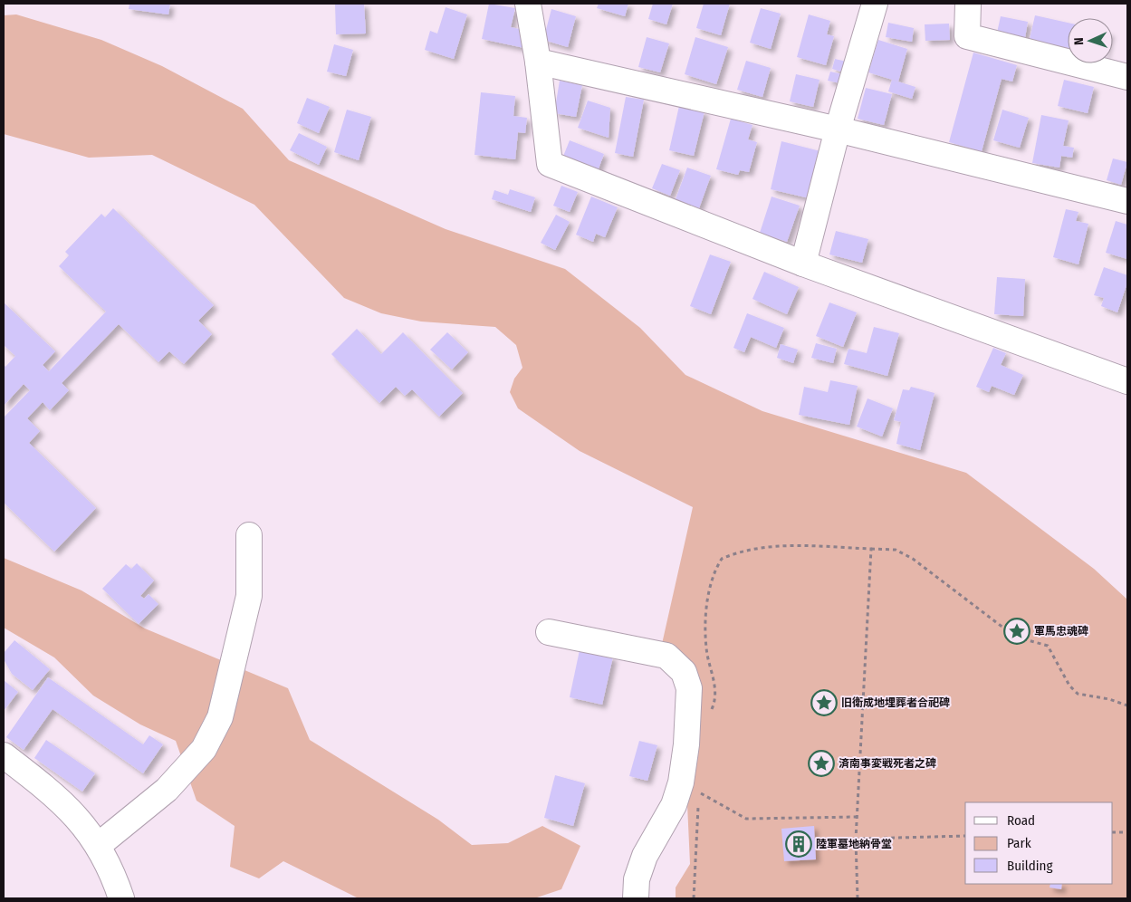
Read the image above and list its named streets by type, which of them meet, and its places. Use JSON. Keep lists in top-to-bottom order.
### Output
{
  "places": {
    "place": ["軍馬忠魂碑", "旧衛成地埋葬者合祀碑", "済南事変戦死者之碑"],
    "building": ["陸軍墓地納骨堂"]
  },
  "legend": ["Road", "Park", "Building"],
  "north": "left"
}
